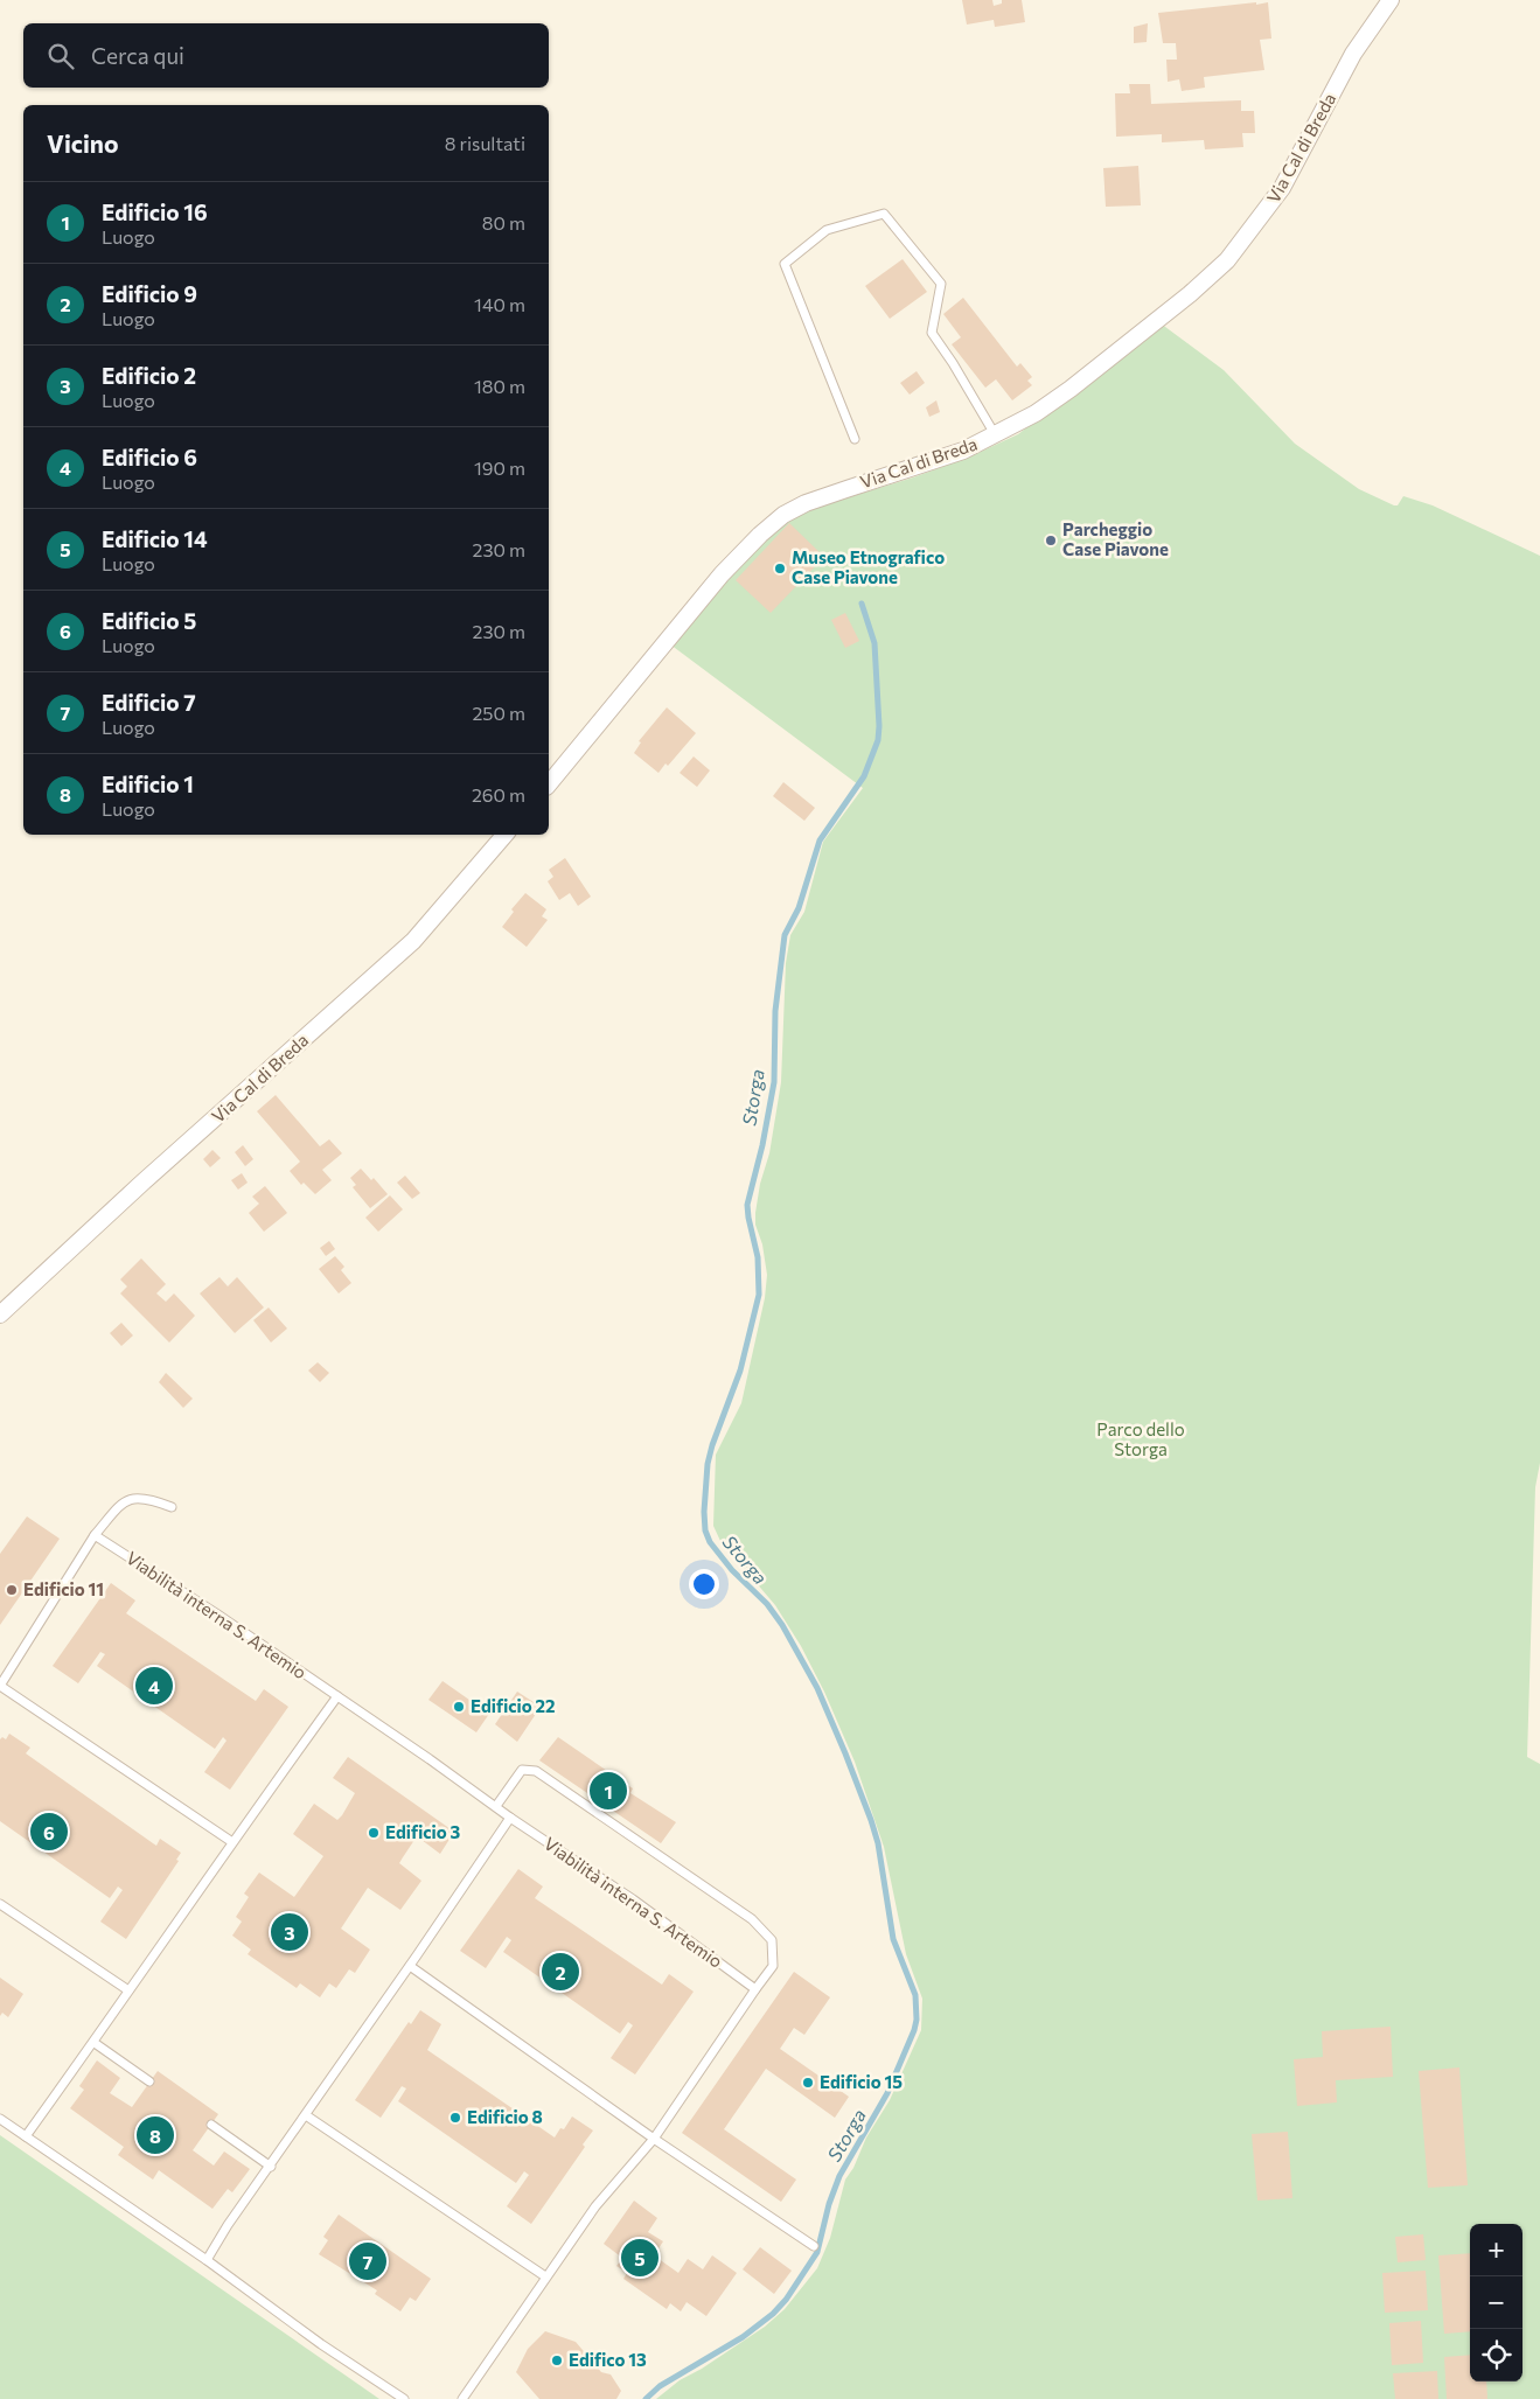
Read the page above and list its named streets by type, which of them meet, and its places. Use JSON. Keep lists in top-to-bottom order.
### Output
{
  "streets": {
    "street": ["Via Cal di Breda"],
    "lane": ["Viabilità interna S. Artemio"]
  },
  "water": ["Storga"],
  "parks": ["Parco dello Storga"],
  "places": [
    "Parcheggio Case Piavone",
    "Museo Etnografico Case Piavone",
    "Edificio 11",
    "Edificio 22",
    "Edificio 3",
    "Edificio 15",
    "Edificio 8",
    "Edifico 13"
  ],
  "page": {
    "search": "Cerca qui",
    "heading": ["Vicino", "8 risultati"],
    "list": [
      {
        "mark": "1",
        "name": "Edificio 16",
        "note": "Luogo",
        "value": "80 m"
      },
      {
        "mark": "2",
        "name": "Edificio 9",
        "note": "Luogo",
        "value": "140 m"
      },
      {
        "mark": "3",
        "name": "Edificio 2",
        "note": "Luogo",
        "value": "180 m"
      },
      {
        "mark": "4",
        "name": "Edificio 6",
        "note": "Luogo",
        "value": "190 m"
      },
      {
        "mark": "5",
        "name": "Edificio 14",
        "note": "Luogo",
        "value": "230 m"
      },
      {
        "mark": "6",
        "name": "Edificio 5",
        "note": "Luogo",
        "value": "230 m"
      },
      {
        "mark": "7",
        "name": "Edificio 7",
        "note": "Luogo",
        "value": "250 m"
      },
      {
        "mark": "8",
        "name": "Edificio 1",
        "note": "Luogo",
        "value": "260 m"
      }
    ],
    "pins": [
      "4",
      "1",
      "6",
      "3",
      "2",
      "8",
      "5",
      "7"
    ],
    "map_buttons": ["+", "−"]
  }
}
